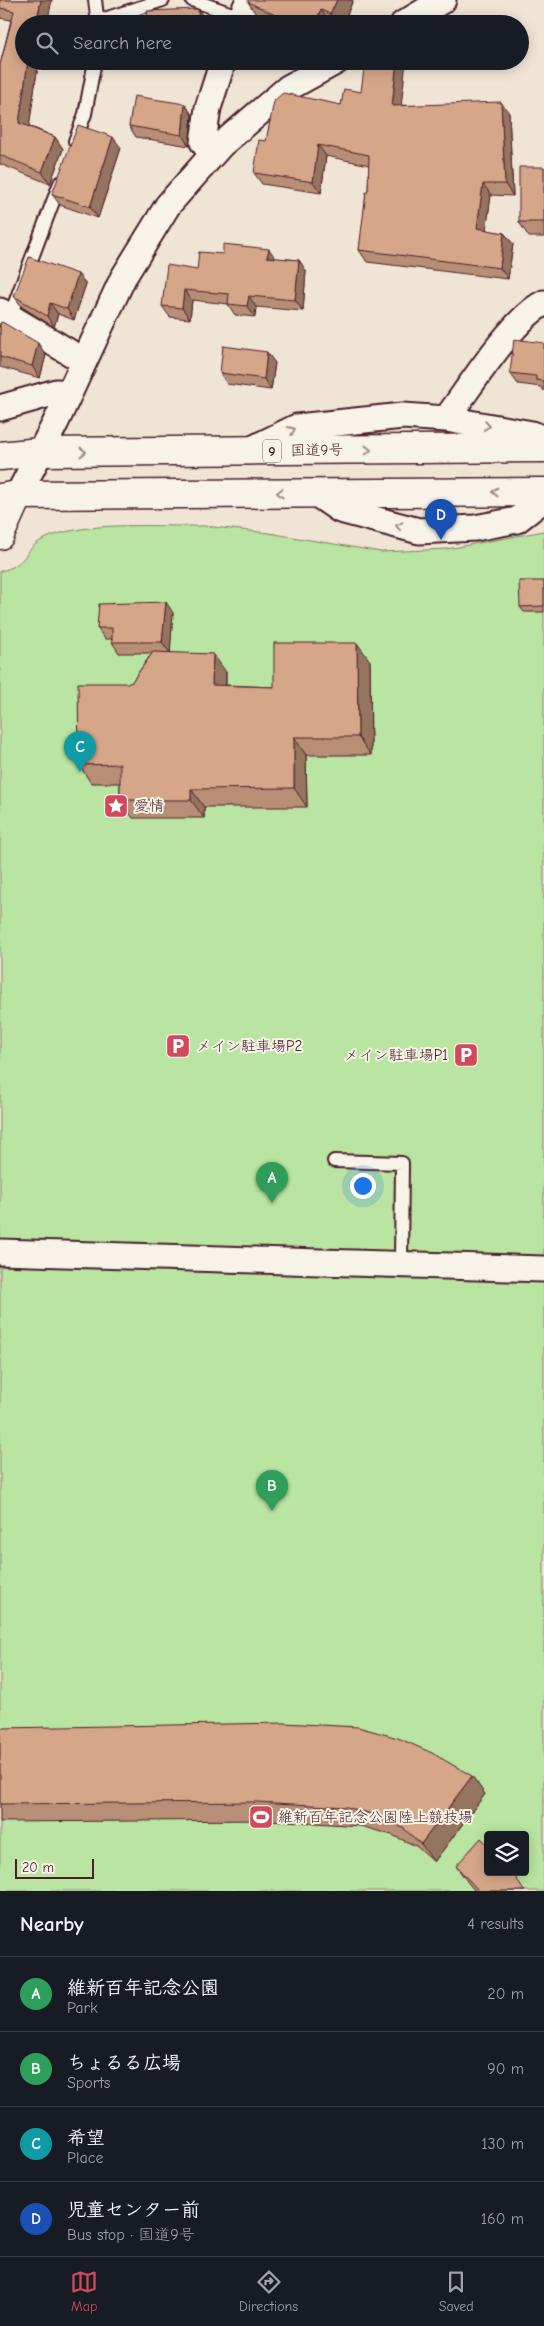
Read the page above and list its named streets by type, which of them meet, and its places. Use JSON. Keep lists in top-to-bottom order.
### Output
{
  "streets": {
    "main road": ["国道9号", "9"]
  },
  "places": {
    "place": ["愛情"],
    "parking": ["メイン駐車場P2", "メイン駐車場P1"],
    "sports": ["維新百年記念公園陸上競技場"]
  },
  "scale_bar": "20 m",
  "page": {
    "search": "Search here",
    "pins": [
      "D",
      "C",
      "A",
      "B"
    ],
    "scale": "20 m",
    "heading": ["Nearby", "4 results"],
    "list": [
      {
        "mark": "A",
        "name": "維新百年記念公園",
        "note": "Park",
        "value": "20 m"
      },
      {
        "mark": "B",
        "name": "ちょるる広場",
        "note": "Sports",
        "value": "90 m"
      },
      {
        "mark": "C",
        "name": "希望",
        "note": "Place",
        "value": "130 m"
      },
      {
        "mark": "D",
        "name": "児童センター前",
        "note": "Bus stop · 国道9号",
        "value": "160 m"
      }
    ],
    "nav": ["Map", "Directions", "Saved"]
  }
}
